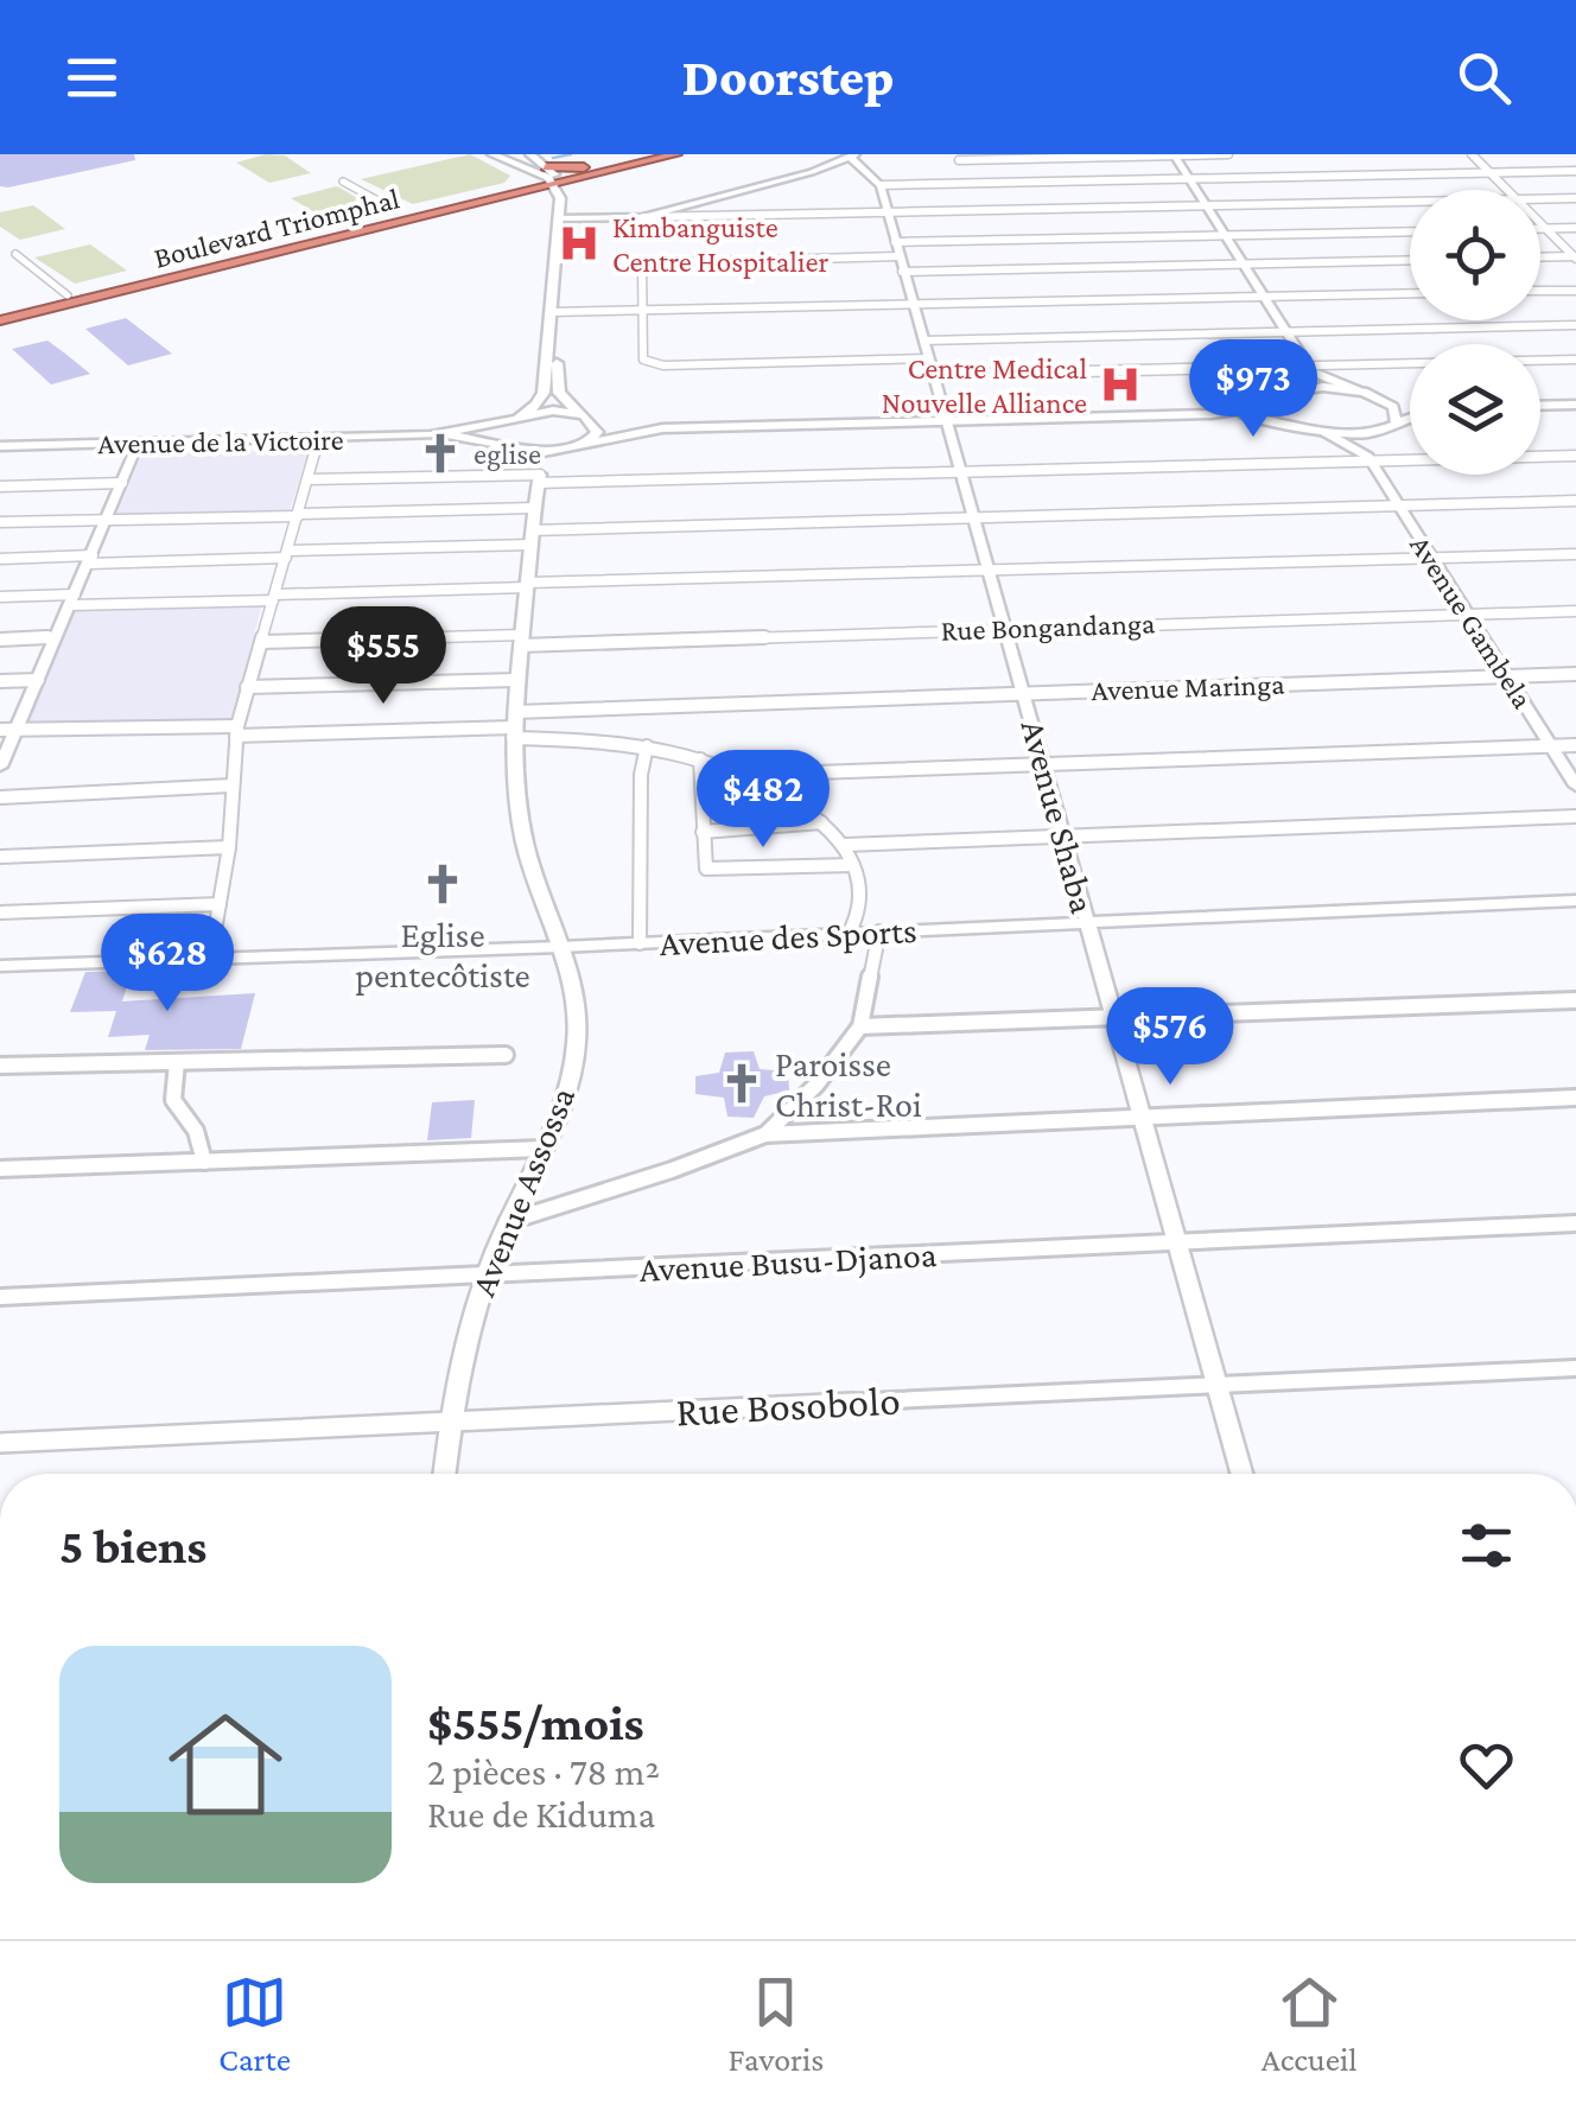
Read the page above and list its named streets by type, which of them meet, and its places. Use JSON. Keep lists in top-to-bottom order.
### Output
{
  "streets": {
    "highway": ["Boulevard Triomphal"],
    "main road": ["Avenue de la Victoire", "Avenue Assossa"],
    "street": [
      "Avenue Gambela",
      "Rue Bongandanga",
      "Avenue Maringa",
      "Avenue Shaba",
      "Avenue des Sports",
      "Avenue Busu-Djanoa",
      "Rue Bosobolo"
    ]
  },
  "crossings": [
    ["Avenue Gambela", "Rue Bongandanga"],
    ["Avenue Gambela", "Avenue Maringa"],
    ["Rue Bongandanga", "Avenue Shaba"],
    ["Rue Bongandanga", "Avenue Assossa"],
    ["Avenue Maringa", "Avenue Shaba"],
    ["Avenue Maringa", "Avenue Assossa"],
    ["Avenue Shaba", "Avenue des Sports"],
    ["Avenue Shaba", "Avenue Busu-Djanoa"],
    ["Avenue Shaba", "Rue Bosobolo"],
    ["Avenue des Sports", "Avenue Assossa"],
    ["Avenue Assossa", "Avenue Busu-Djanoa"],
    ["Avenue Assossa", "Rue Bosobolo"]
  ],
  "places": {
    "hospital": ["Kimbanguiste Centre Hospitalier", "Centre Medical Nouvelle Alliance"],
    "church": ["eglise", "Eglise pentecôtiste", "Paroisse Christ-Roi"]
  },
  "page": {
    "header": "Doorstep",
    "price": [
      "$973",
      "$555",
      "$482",
      "$628",
      "$576"
    ],
    "heading": "5 biens",
    "list": [
      {
        "name": "$555/mois",
        "note": "2 pièces · 78 m² · Rue de Kiduma"
      }
    ],
    "tabs": ["Carte", "Favoris", "Accueil"]
  }
}
